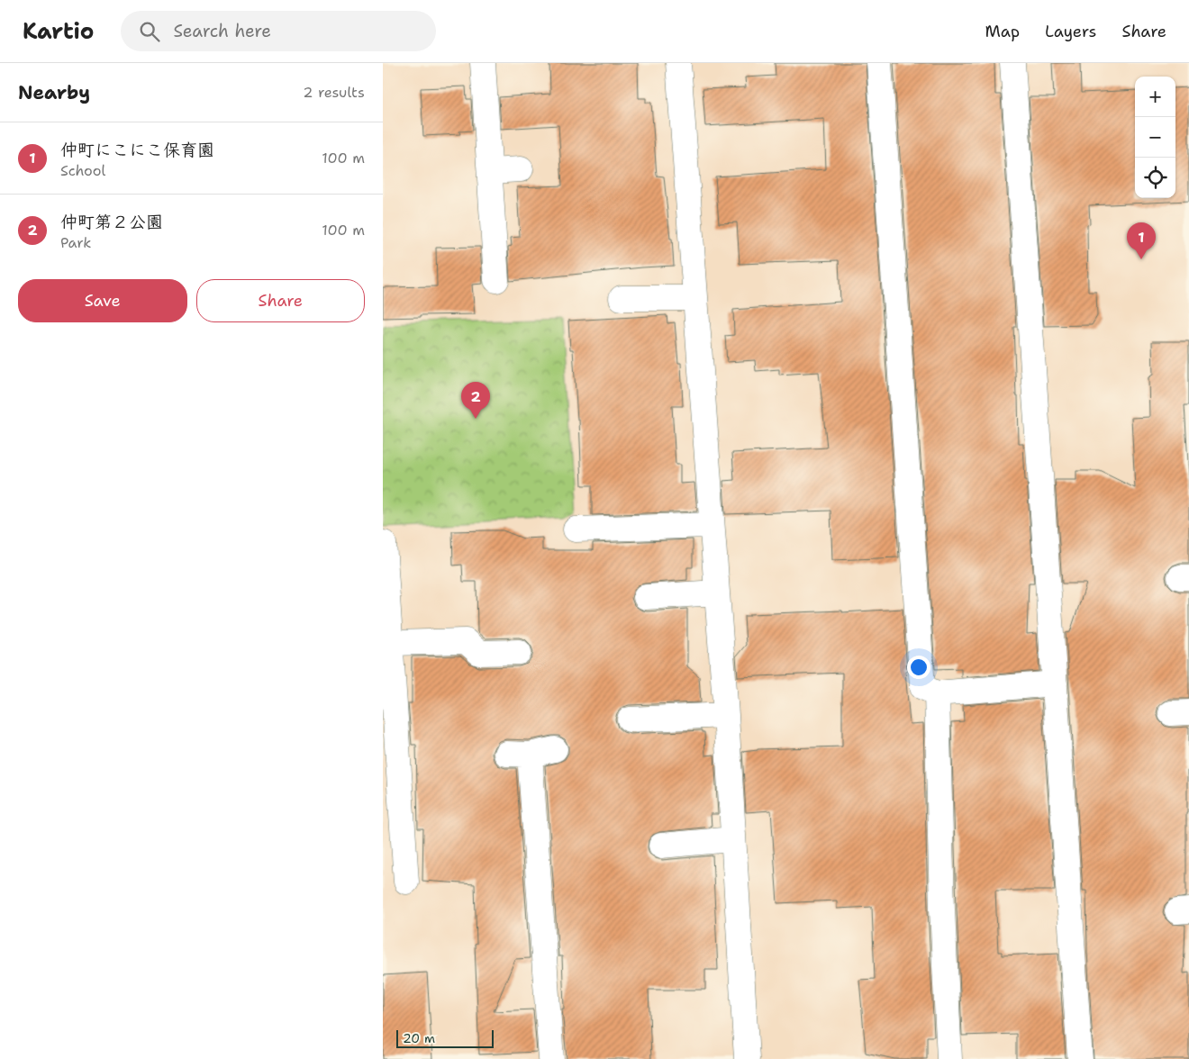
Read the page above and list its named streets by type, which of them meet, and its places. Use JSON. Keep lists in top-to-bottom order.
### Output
{
  "scale_bar": "20 m",
  "page": {
    "header": "Kartio",
    "search": "Search here",
    "nav": ["Map", "Layers", "Share"],
    "heading": ["Nearby", "2 results"],
    "map_buttons": ["+", "−"],
    "list": [
      {
        "mark": "1",
        "name": "仲町にこにこ保育園",
        "note": "School",
        "value": "100 m"
      },
      {
        "mark": "2",
        "name": "仲町第２公園",
        "note": "Park",
        "value": "100 m"
      }
    ],
    "pins": ["1", "2"],
    "buttons": ["Save", "Share"],
    "scale": "20 m"
  }
}
